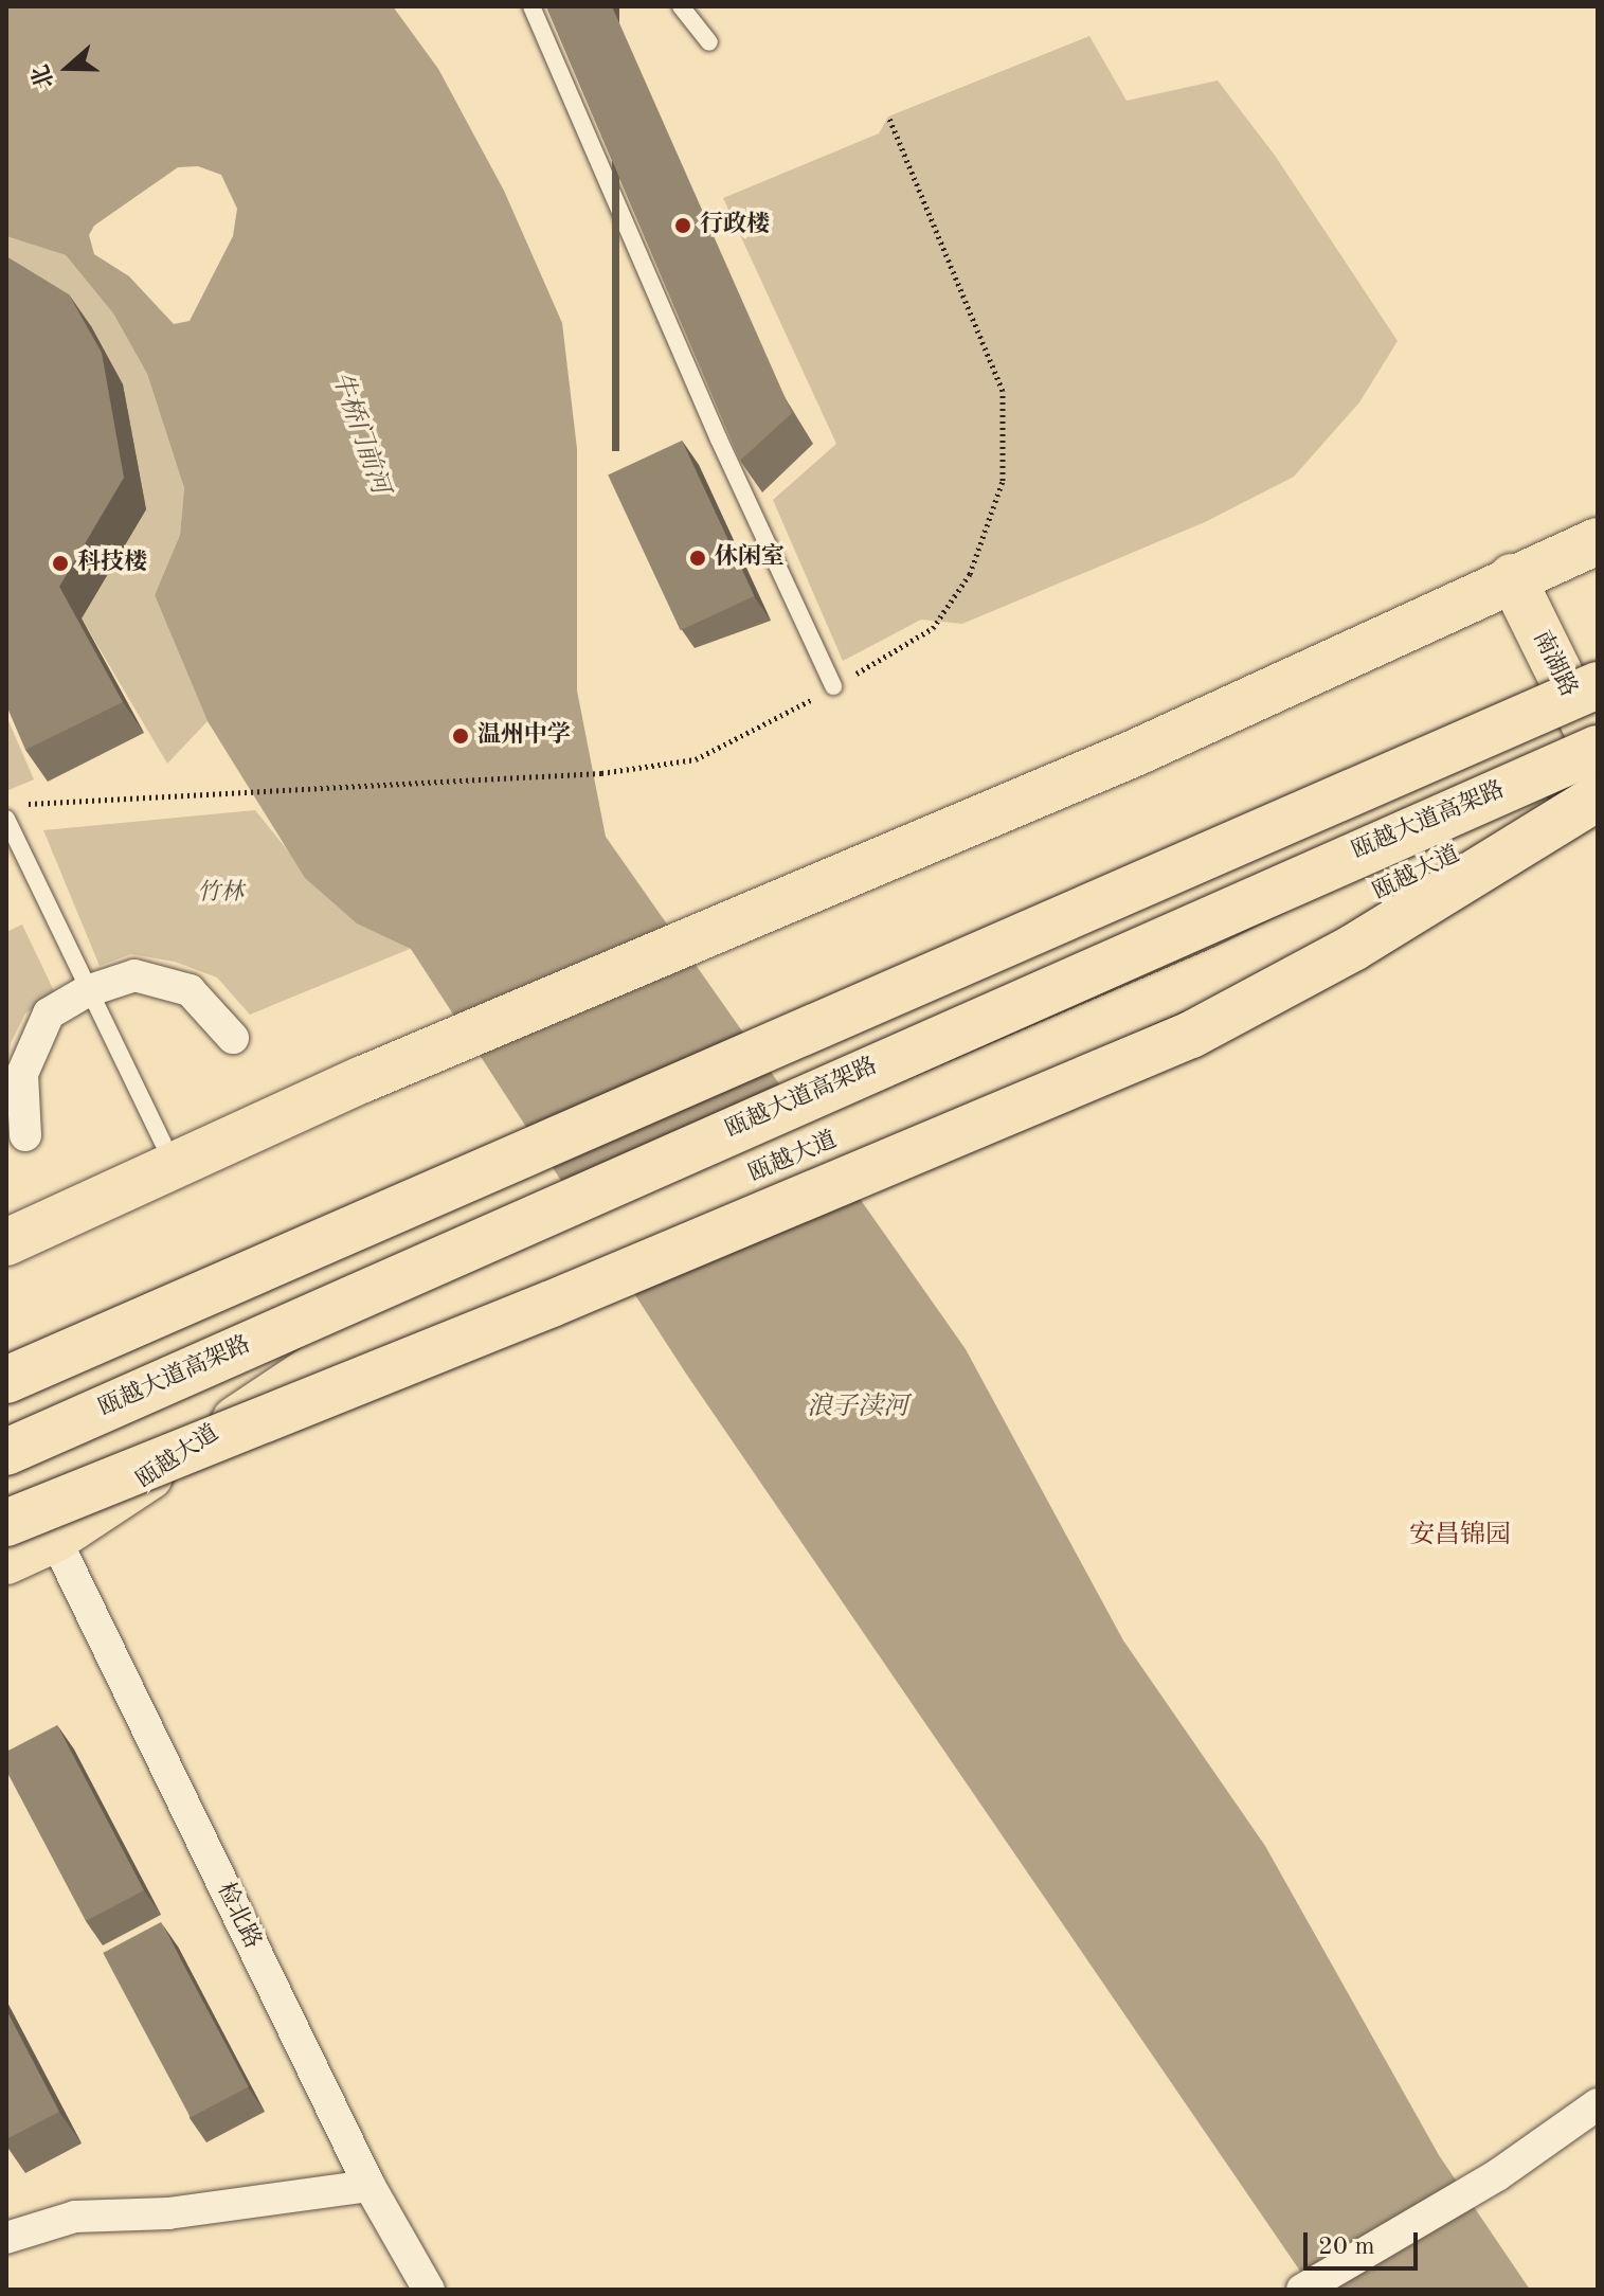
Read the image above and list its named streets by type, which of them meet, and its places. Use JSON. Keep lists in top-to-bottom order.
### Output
{
  "streets": {
    "main road": ["南湖路", "瓯越大道高架路", "瓯越大道"],
    "street": ["检北路"]
  },
  "crossings": [
    ["南湖路", "瓯越大道高架路"],
    ["瓯越大道", "检北路"]
  ],
  "districts": ["安昌锦园"],
  "water": ["牛桥门前河", "浪子渎河"],
  "parks": ["竹林"],
  "places": [
    "行政楼",
    "休闲室",
    "科技楼",
    "温州中学"
  ],
  "scale_bar": "20 m",
  "north": "left"
}
